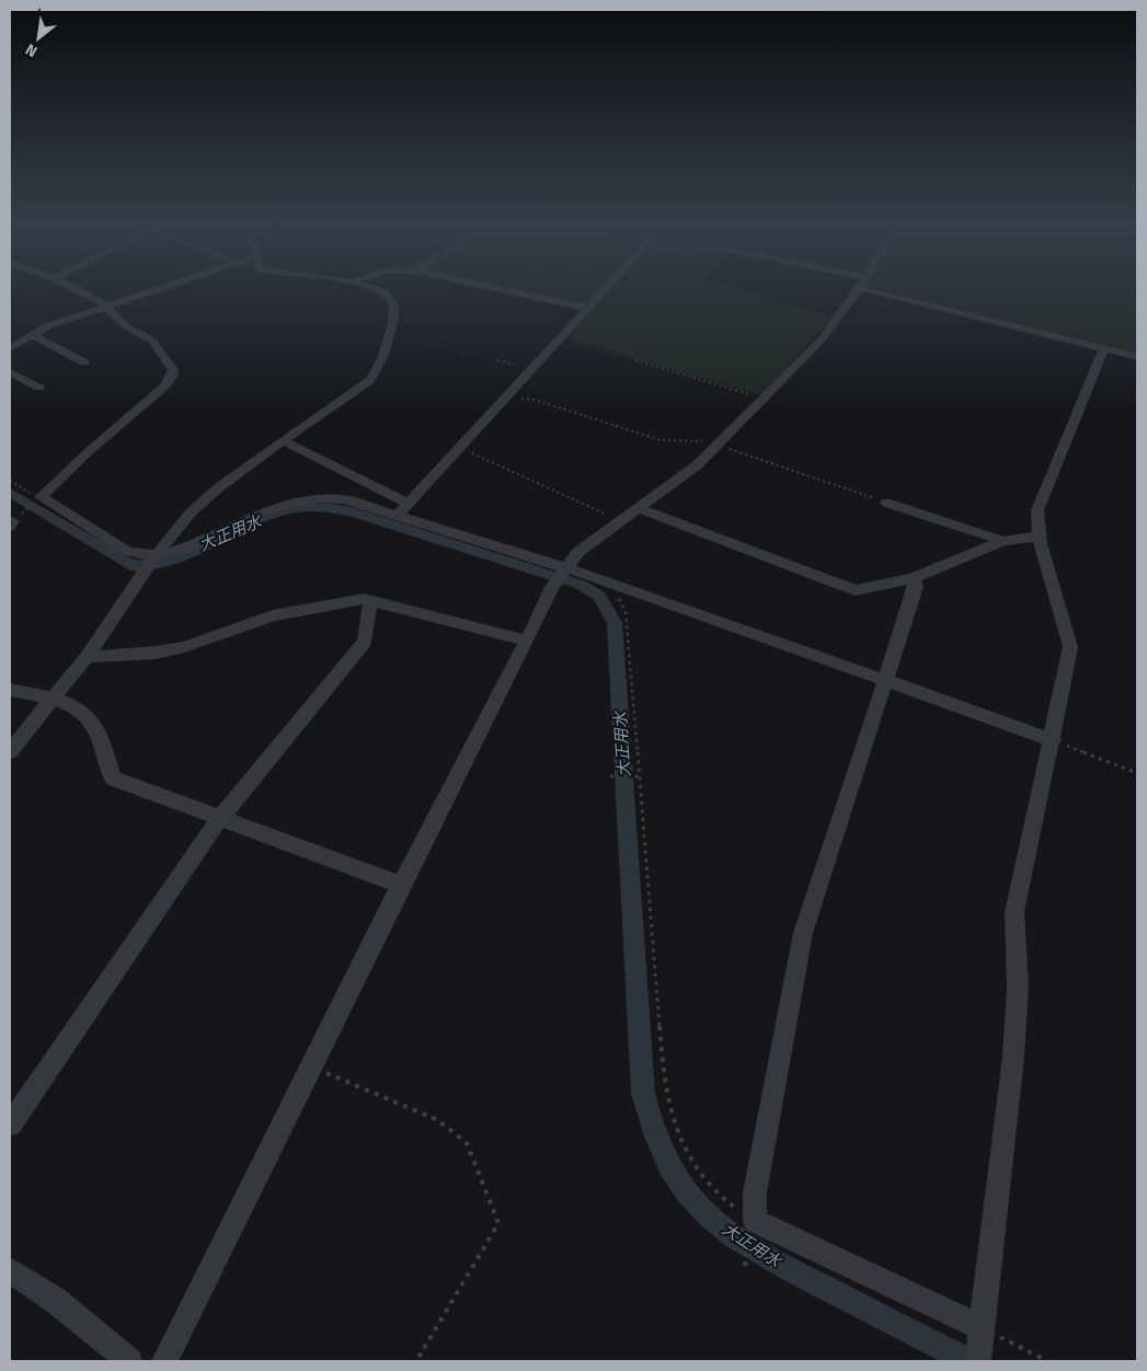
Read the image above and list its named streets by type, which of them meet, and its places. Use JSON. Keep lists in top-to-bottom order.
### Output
{
  "water": ["大正用水"],
  "north": "bottom left"
}
